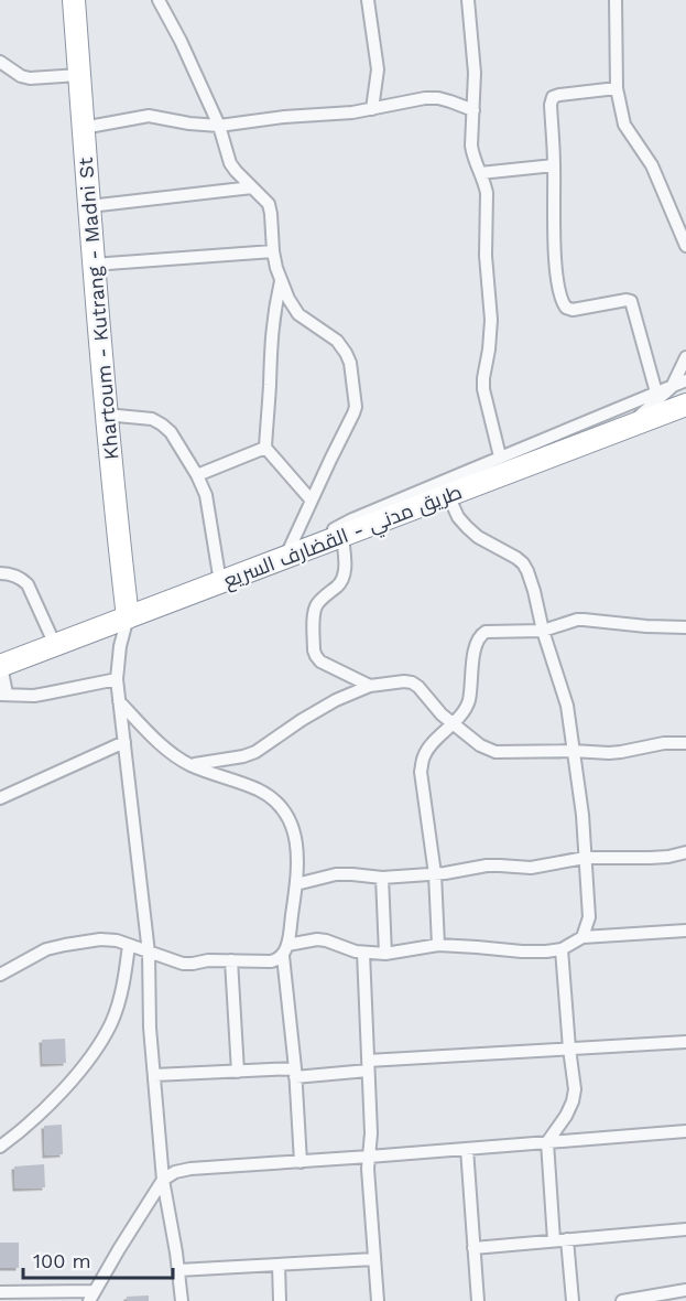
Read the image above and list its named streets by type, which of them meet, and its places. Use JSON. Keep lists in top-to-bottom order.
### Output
{
  "streets": {
    "highway": ["Khartoum - Kutrang - Madni St", "طريق مدني - القضارف السريع"]
  },
  "crossings": [
    ["Khartoum - Kutrang - Madni St", "طريق مدني - القضارف السريع"]
  ],
  "scale_bar": "100 m"
}
